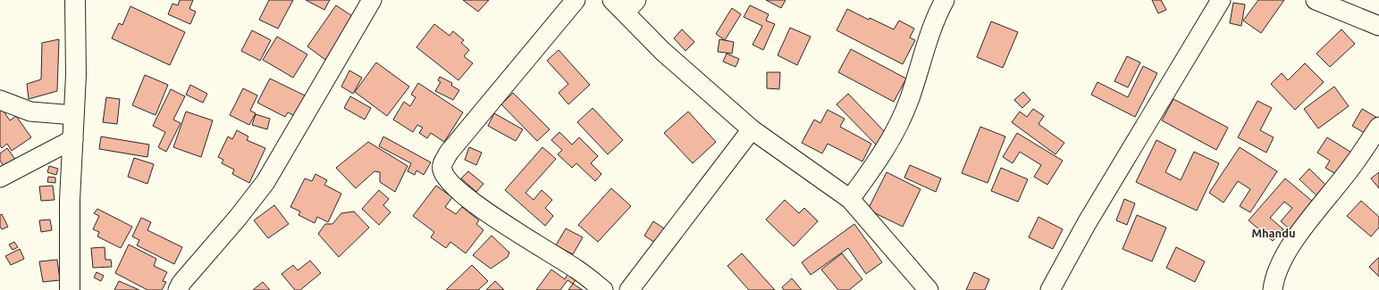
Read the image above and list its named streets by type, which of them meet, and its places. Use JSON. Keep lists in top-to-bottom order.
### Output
{
  "districts": ["Mhandu"]
}
